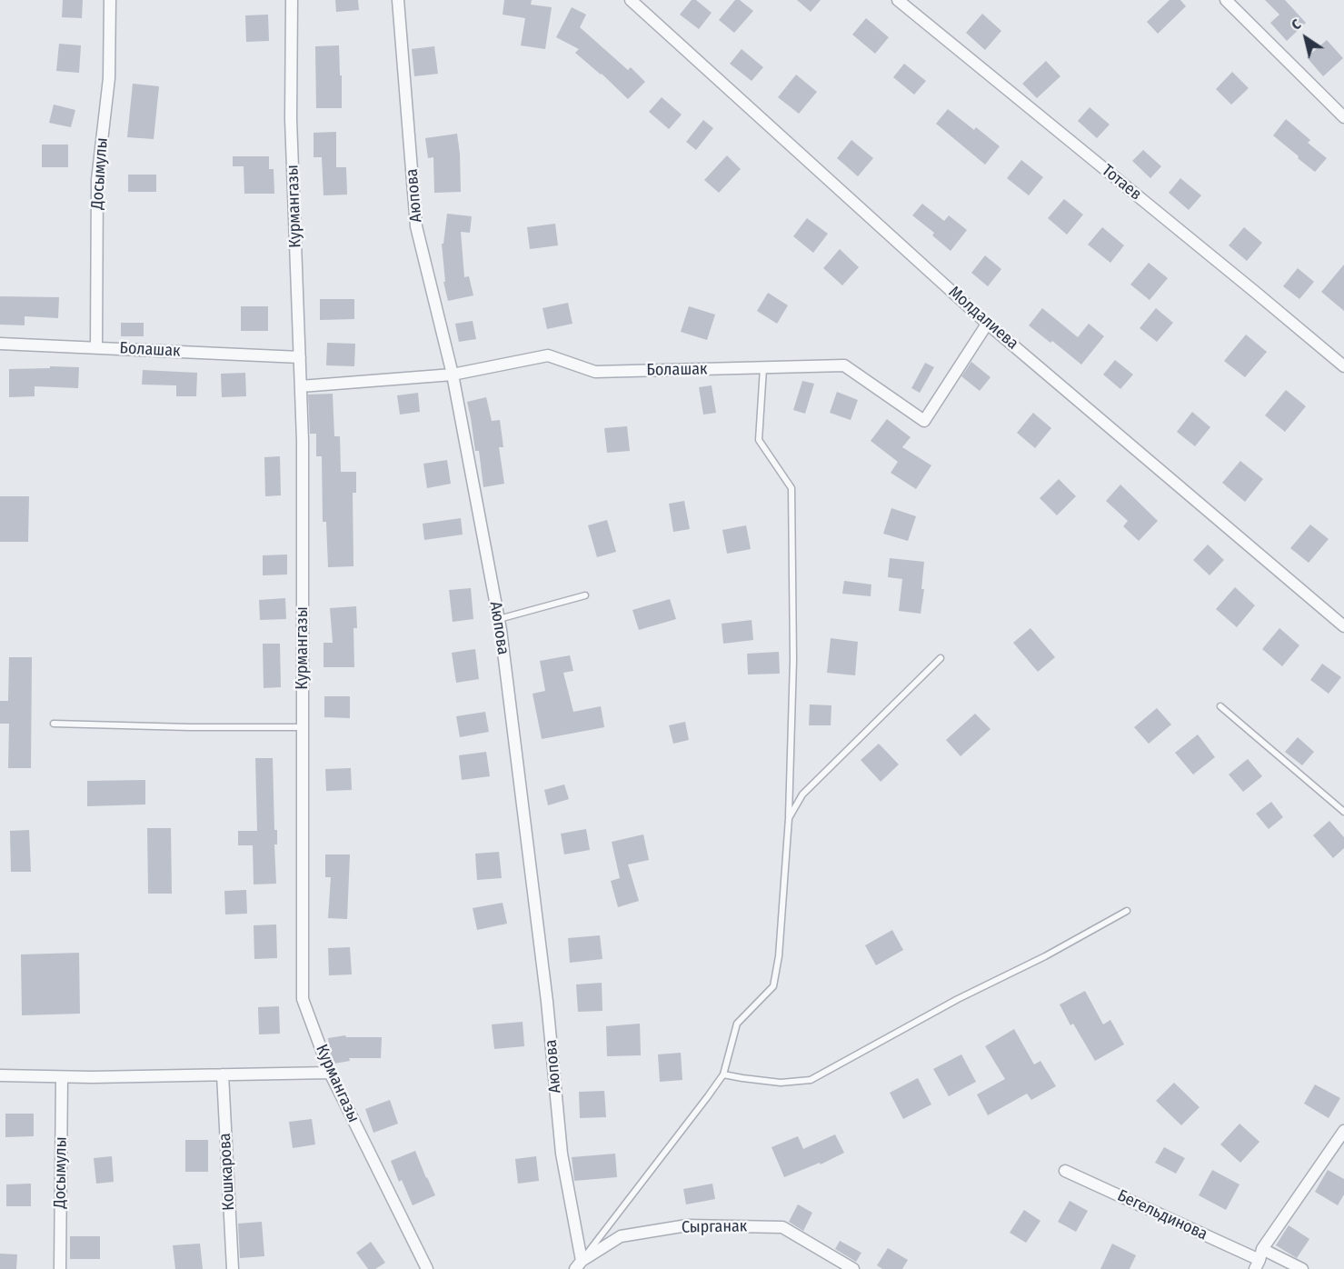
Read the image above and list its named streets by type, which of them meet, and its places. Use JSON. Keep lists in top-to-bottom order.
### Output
{
  "streets": {
    "street": [
      "Досымулы",
      "Тотаев",
      "Аюпова",
      "Курмангазы",
      "Молдалиева",
      "Болашак",
      "Кошкарова",
      "Бегельдинова",
      "Сырганак"
    ]
  },
  "crossings": [
    ["Досымулы", "Болашак"],
    ["Аюпова", "Болашак"],
    ["Аюпова", "Сырганак"],
    ["Курмангазы", "Болашак"],
    ["Молдалиева", "Болашак"]
  ],
  "north": "top left"
}
